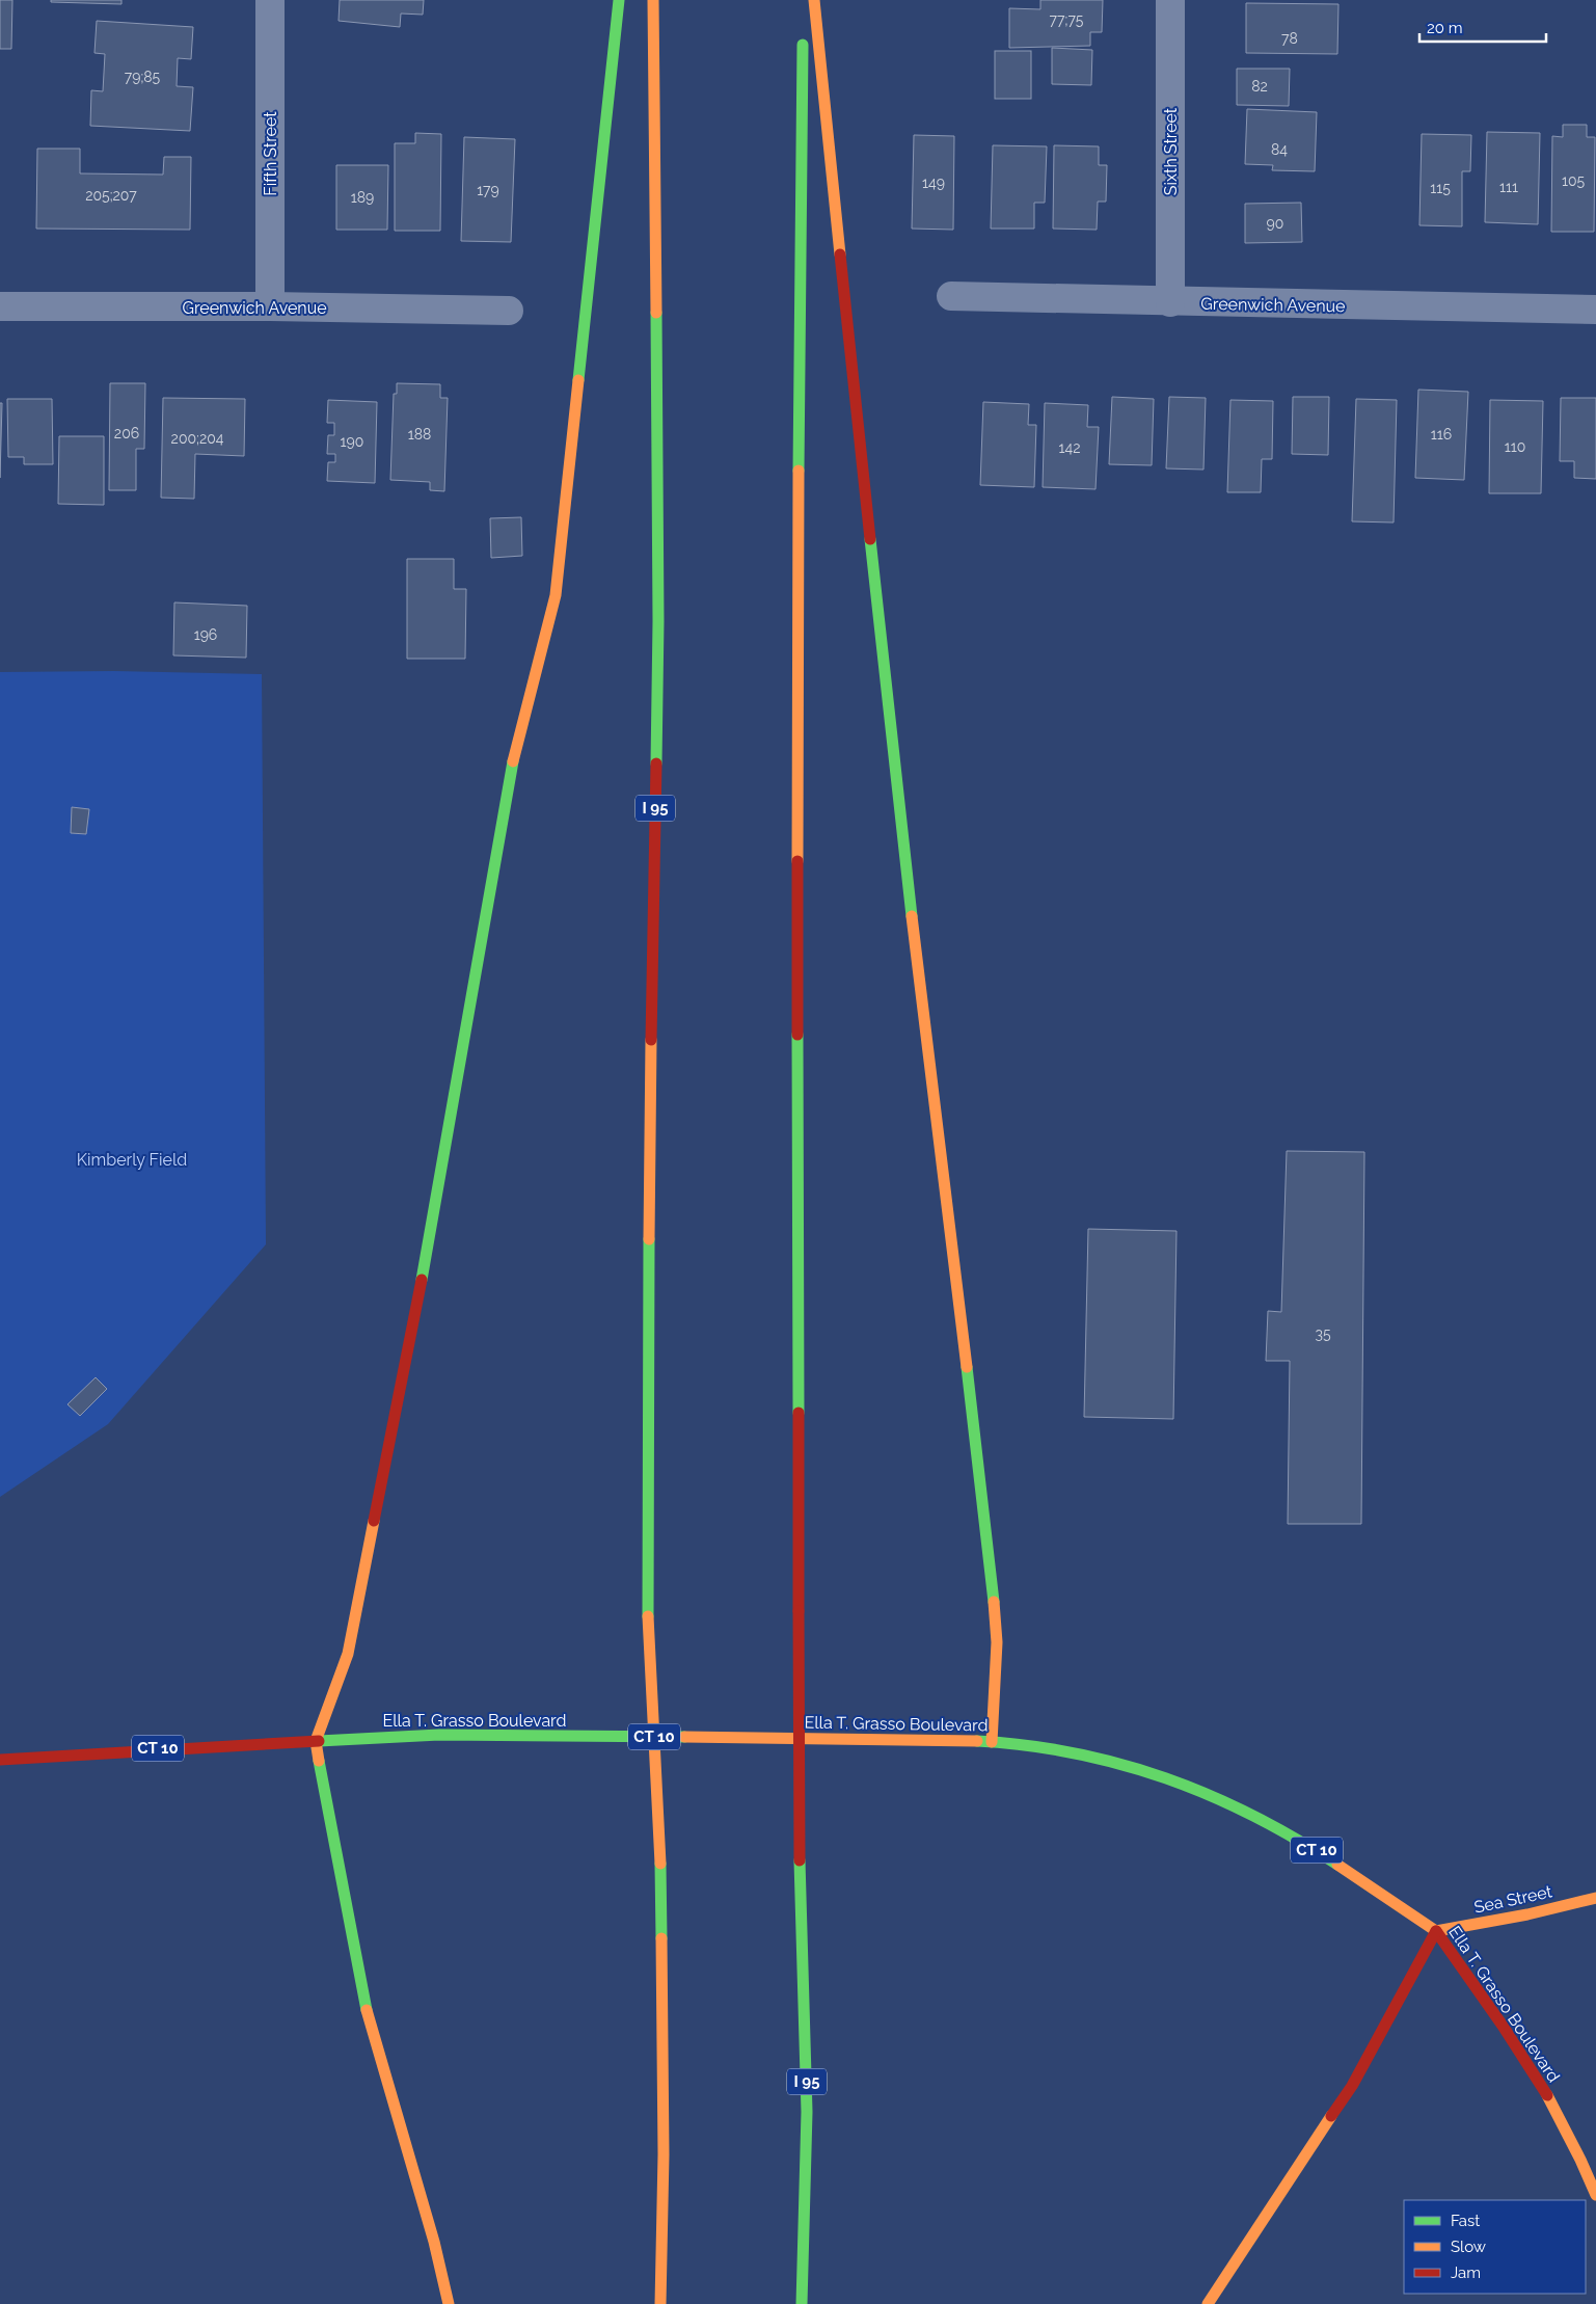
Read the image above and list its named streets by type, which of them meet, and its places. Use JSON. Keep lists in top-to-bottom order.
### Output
{
  "streets": {
    "main road": [
      "I 95",
      "Ella T. Grasso Boulevard",
      "CT 10",
      "Sea Street"
    ],
    "street": ["Sixth Street", "Fifth Street", "Greenwich Avenue"]
  },
  "crossings": [
    ["Sixth Street", "Greenwich Avenue"],
    ["Fifth Street", "Greenwich Avenue"],
    ["Ella T. Grasso Boulevard", "Sea Street"]
  ],
  "parks": ["Kimberly Field"],
  "house_numbers": [
    "77;75",
    "78",
    "79;85",
    "82",
    "84",
    "105",
    "149",
    "111",
    "115",
    "179",
    "205;207",
    "189",
    "90",
    "206",
    "188",
    "116",
    "200;204",
    "190",
    "110",
    "142",
    "196",
    "35"
  ],
  "legend": ["Fast", "Slow", "Jam"],
  "scale_bar": "20 m"
}
